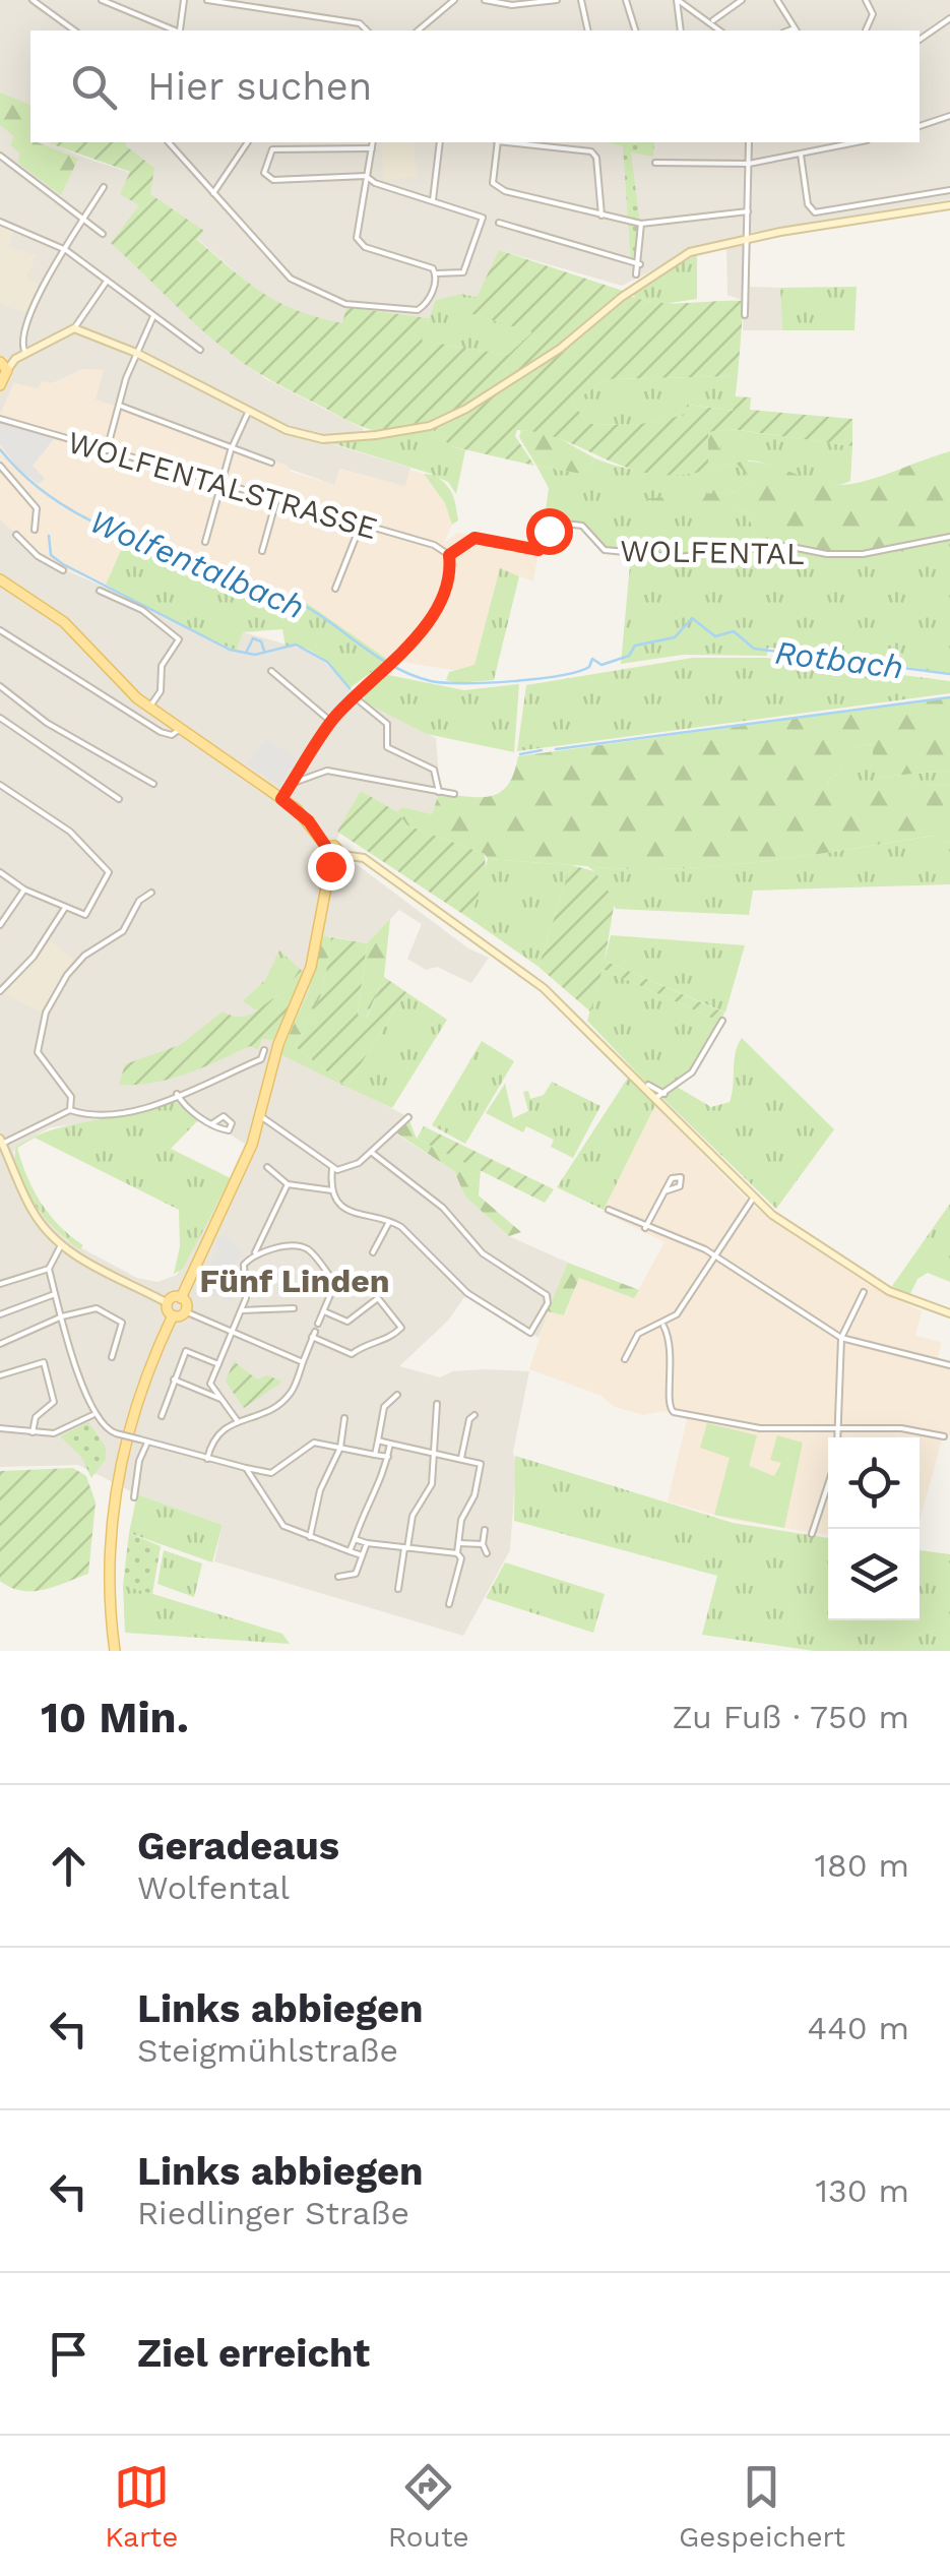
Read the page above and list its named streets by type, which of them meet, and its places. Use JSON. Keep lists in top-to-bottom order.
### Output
{
  "streets": {
    "street": ["WOLFENTALSTRASSE", "WOLFENTAL"]
  },
  "crossings": [
    ["WOLFENTALSTRASSE", "WOLFENTAL"]
  ],
  "districts": ["Fünf Linden"],
  "water": ["Wolfentalbach", "Rotbach"],
  "page": {
    "search": "Hier suchen",
    "heading": ["10 Min.", "Zu Fuß · 750 m"],
    "list": [
      ["Geradeaus", "Wolfental", "180 m"],
      ["Links abbiegen", "Steigmühlstraße", "440 m"],
      ["Links abbiegen", "Riedlinger Straße", "130 m"],
      "Ziel erreicht"
    ],
    "nav": ["Karte", "Route", "Gespeichert"]
  }
}
